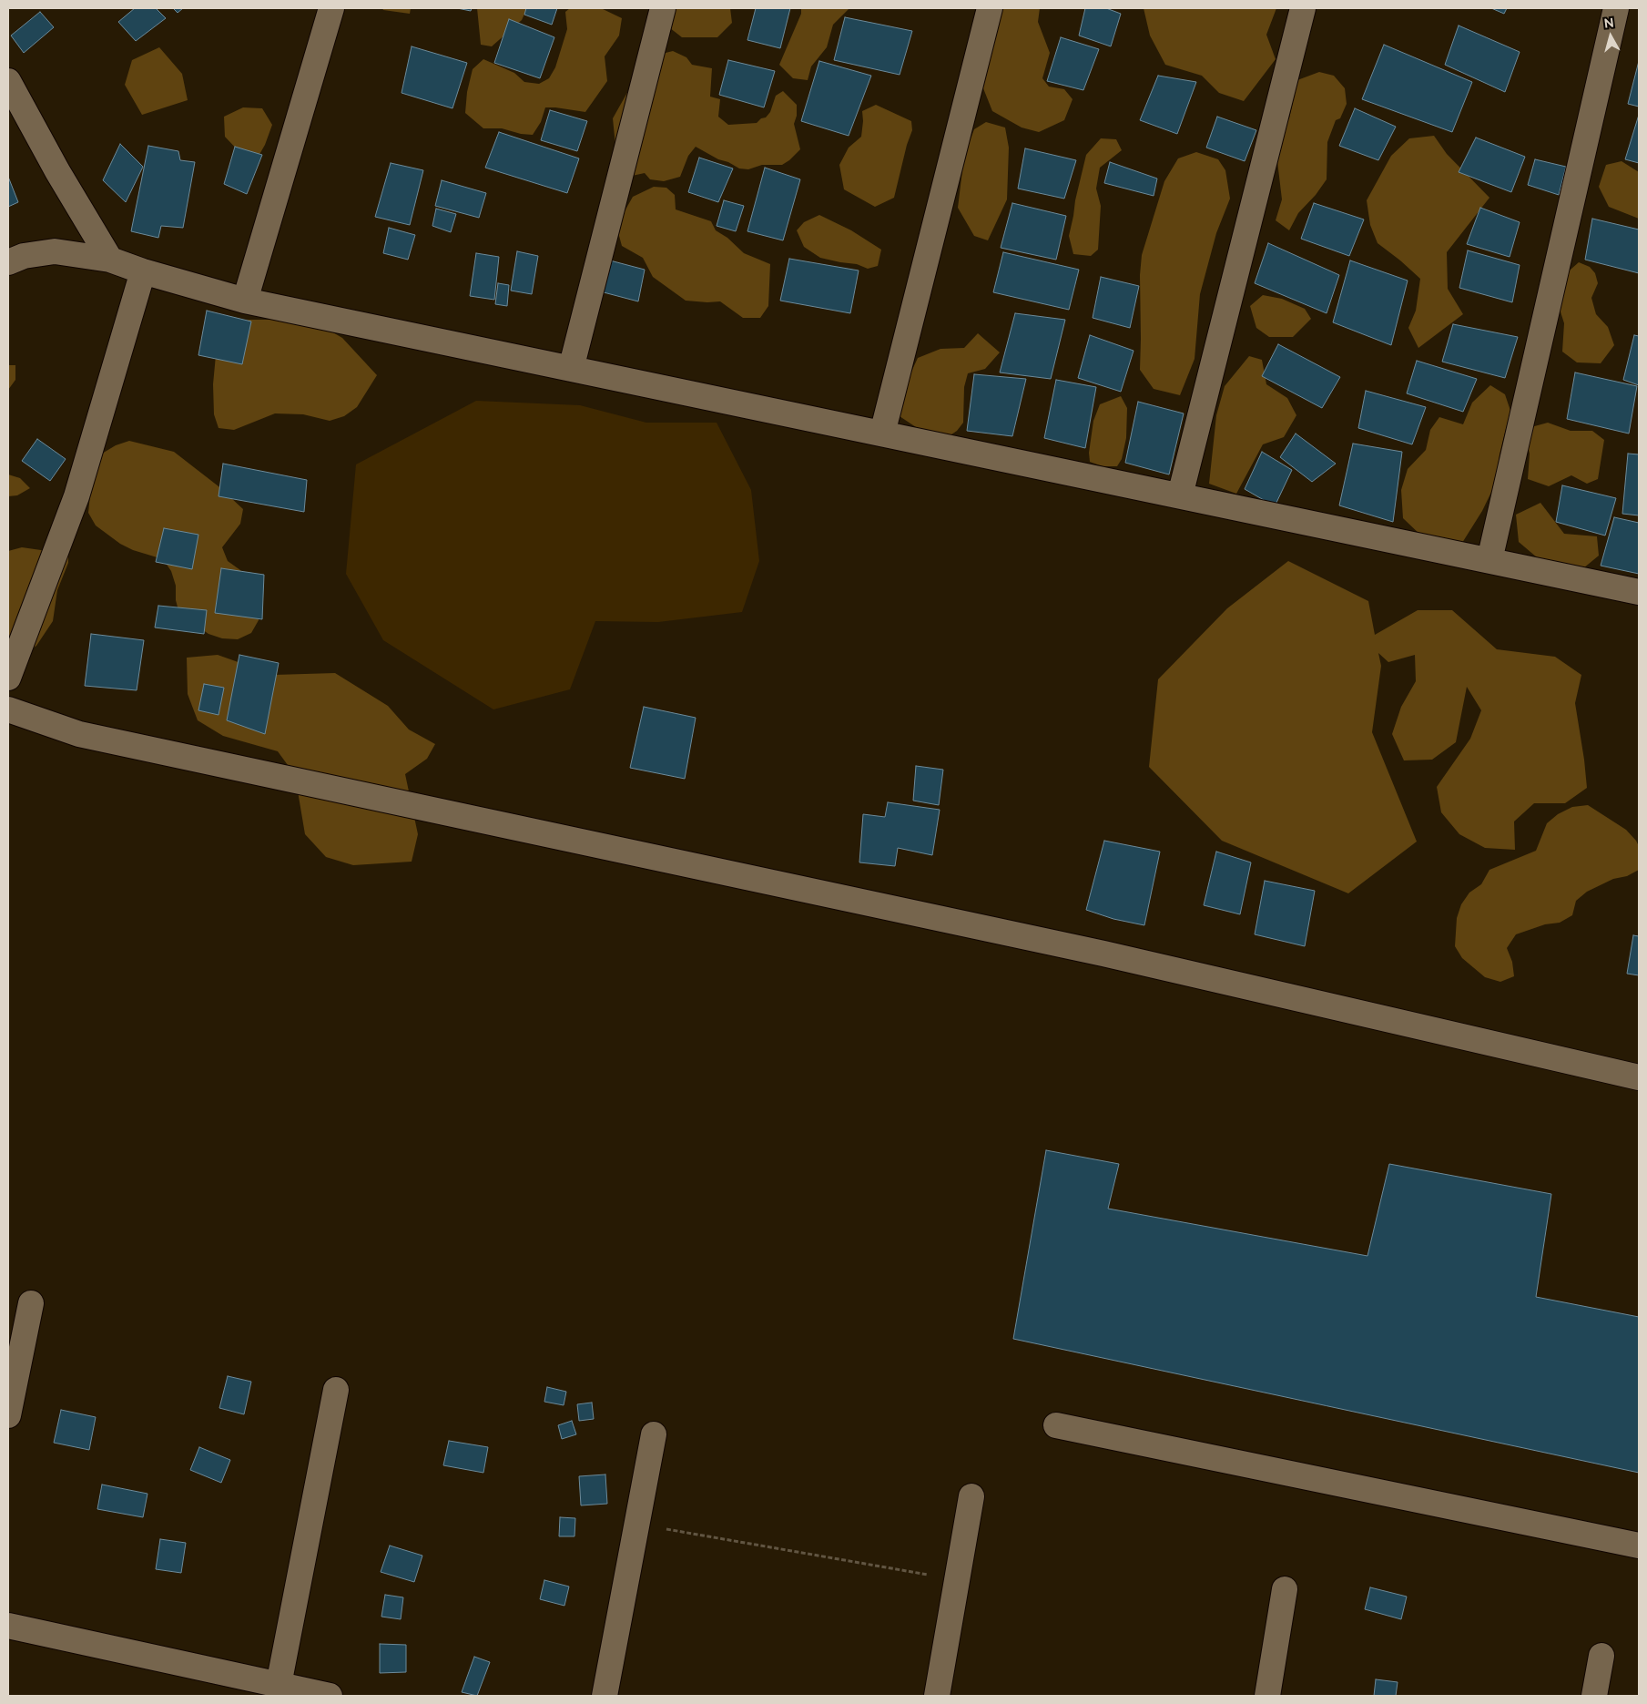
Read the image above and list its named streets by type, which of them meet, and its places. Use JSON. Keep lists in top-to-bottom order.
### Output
{
  "north": "top"
}
